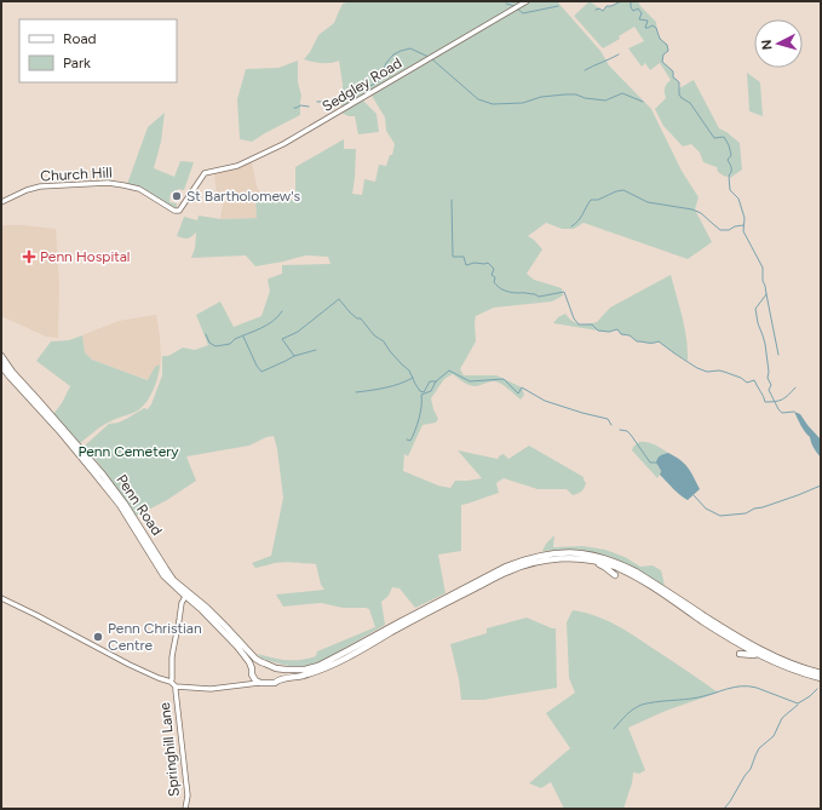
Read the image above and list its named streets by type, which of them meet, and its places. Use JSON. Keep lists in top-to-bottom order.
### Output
{
  "streets": {
    "highway": ["Penn Road"],
    "street": ["Sedgley Road", "Church Hill", "Springhill Lane"]
  },
  "crossings": [
    ["Sedgley Road", "Church Hill"],
    ["Penn Road", "Springhill Lane"]
  ],
  "parks": ["Penn Cemetery"],
  "places": {
    "other": ["St Bartholomew's", "Penn Christian Centre"],
    "health": ["Penn Hospital"]
  },
  "legend": ["Road", "Park"],
  "north": "left"
}
